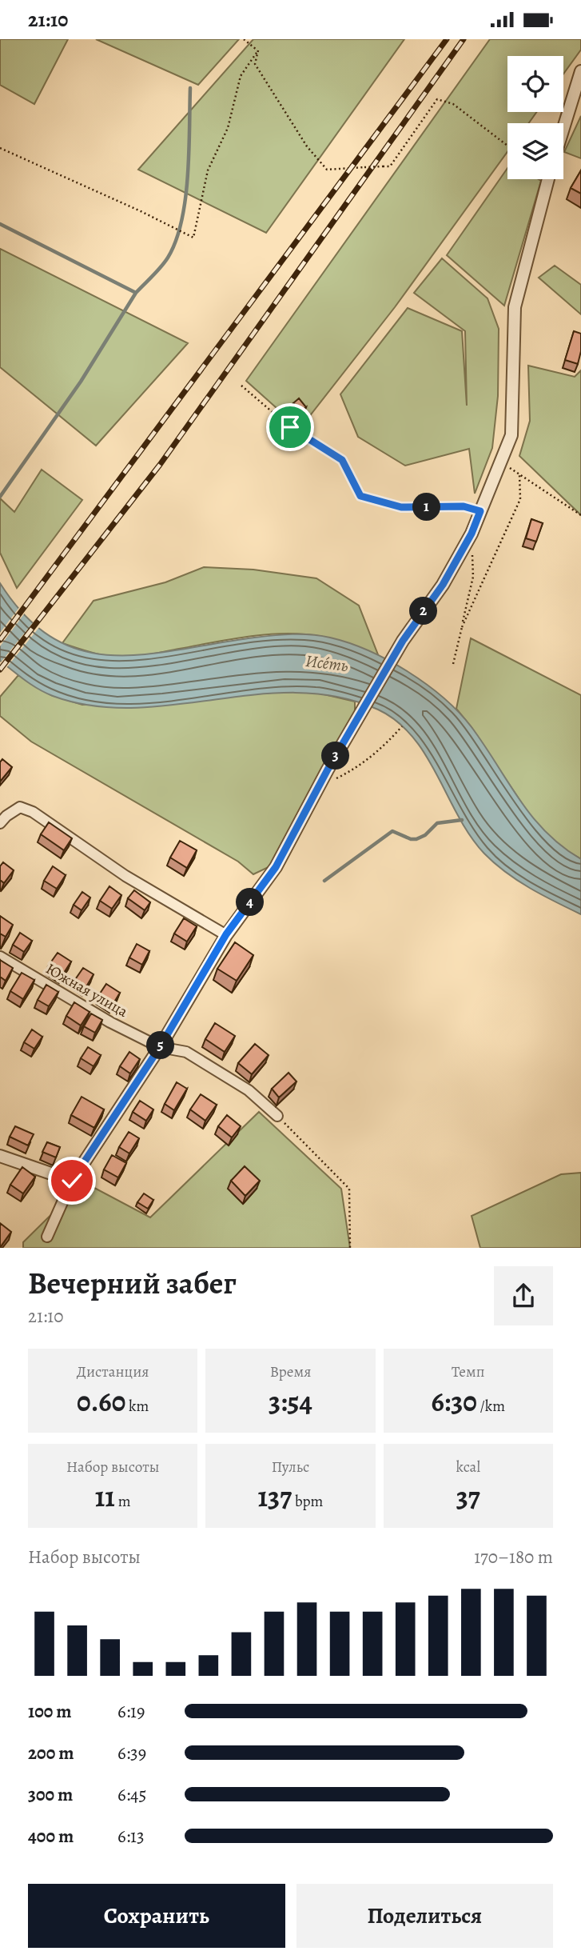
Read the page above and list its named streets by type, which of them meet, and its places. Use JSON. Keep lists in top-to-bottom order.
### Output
{
  "streets": {
    "street": ["Южная улица"]
  },
  "water": ["Исе́ть"],
  "page": {
    "status": "21:10",
    "pins": [
      "1",
      "2",
      "3",
      "4",
      "5"
    ],
    "heading": ["Вечерний забег", "21:10"],
    "stats": [
      ["Дистанция", "0.60 km"],
      ["Время", "3:54"],
      ["Темп", "6:30 /km"],
      ["Набор высоты", "11 m"],
      ["Пульс", "137 bpm"],
      ["kcal", "37"]
    ],
    "chart": ["Набор высоты", "170–180 m"],
    "list": [
      {
        "name": "100 m",
        "note": "6:19"
      },
      {
        "name": "200 m",
        "note": "6:39"
      },
      {
        "name": "300 m",
        "note": "6:45"
      },
      {
        "name": "400 m",
        "note": "6:13"
      }
    ],
    "buttons": ["Сохранить", "Поделиться"]
  }
}
